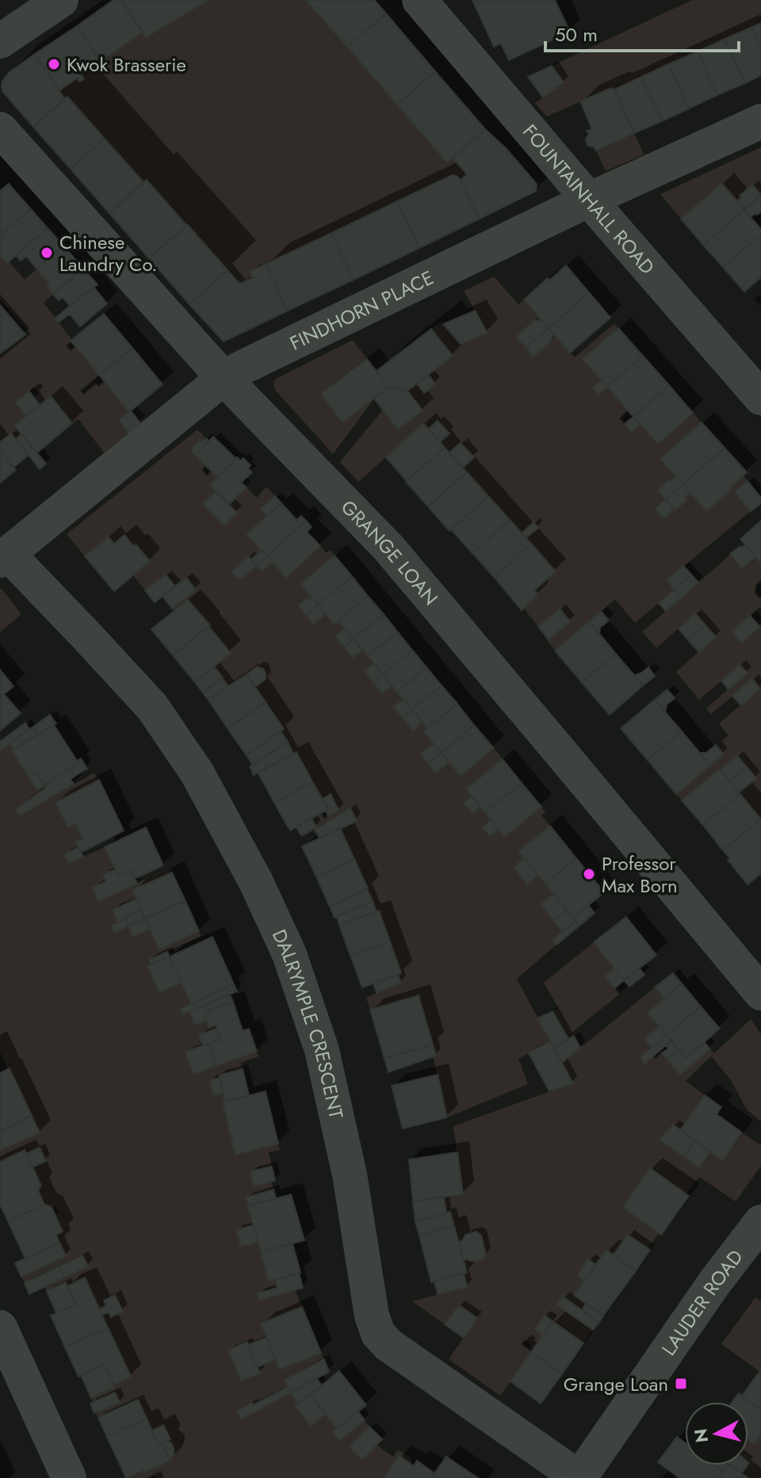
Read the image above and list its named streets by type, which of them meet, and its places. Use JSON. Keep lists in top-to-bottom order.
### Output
{
  "streets": {
    "street": [
      "FOUNTAINHALL ROAD",
      "FINDHORN PLACE",
      "GRANGE LOAN",
      "DALRYMPLE CRESCENT",
      "LAUDER ROAD"
    ]
  },
  "crossings": [
    ["FOUNTAINHALL ROAD", "FINDHORN PLACE"],
    ["FINDHORN PLACE", "GRANGE LOAN"],
    ["FINDHORN PLACE", "DALRYMPLE CRESCENT"],
    ["DALRYMPLE CRESCENT", "LAUDER ROAD"]
  ],
  "places": {
    "other": ["Kwok Brasserie", "Chinese Laundry Co.", "Professor Max Born"],
    "transit": ["Grange Loan"]
  },
  "scale_bar": "50 m",
  "north": "left"
}
